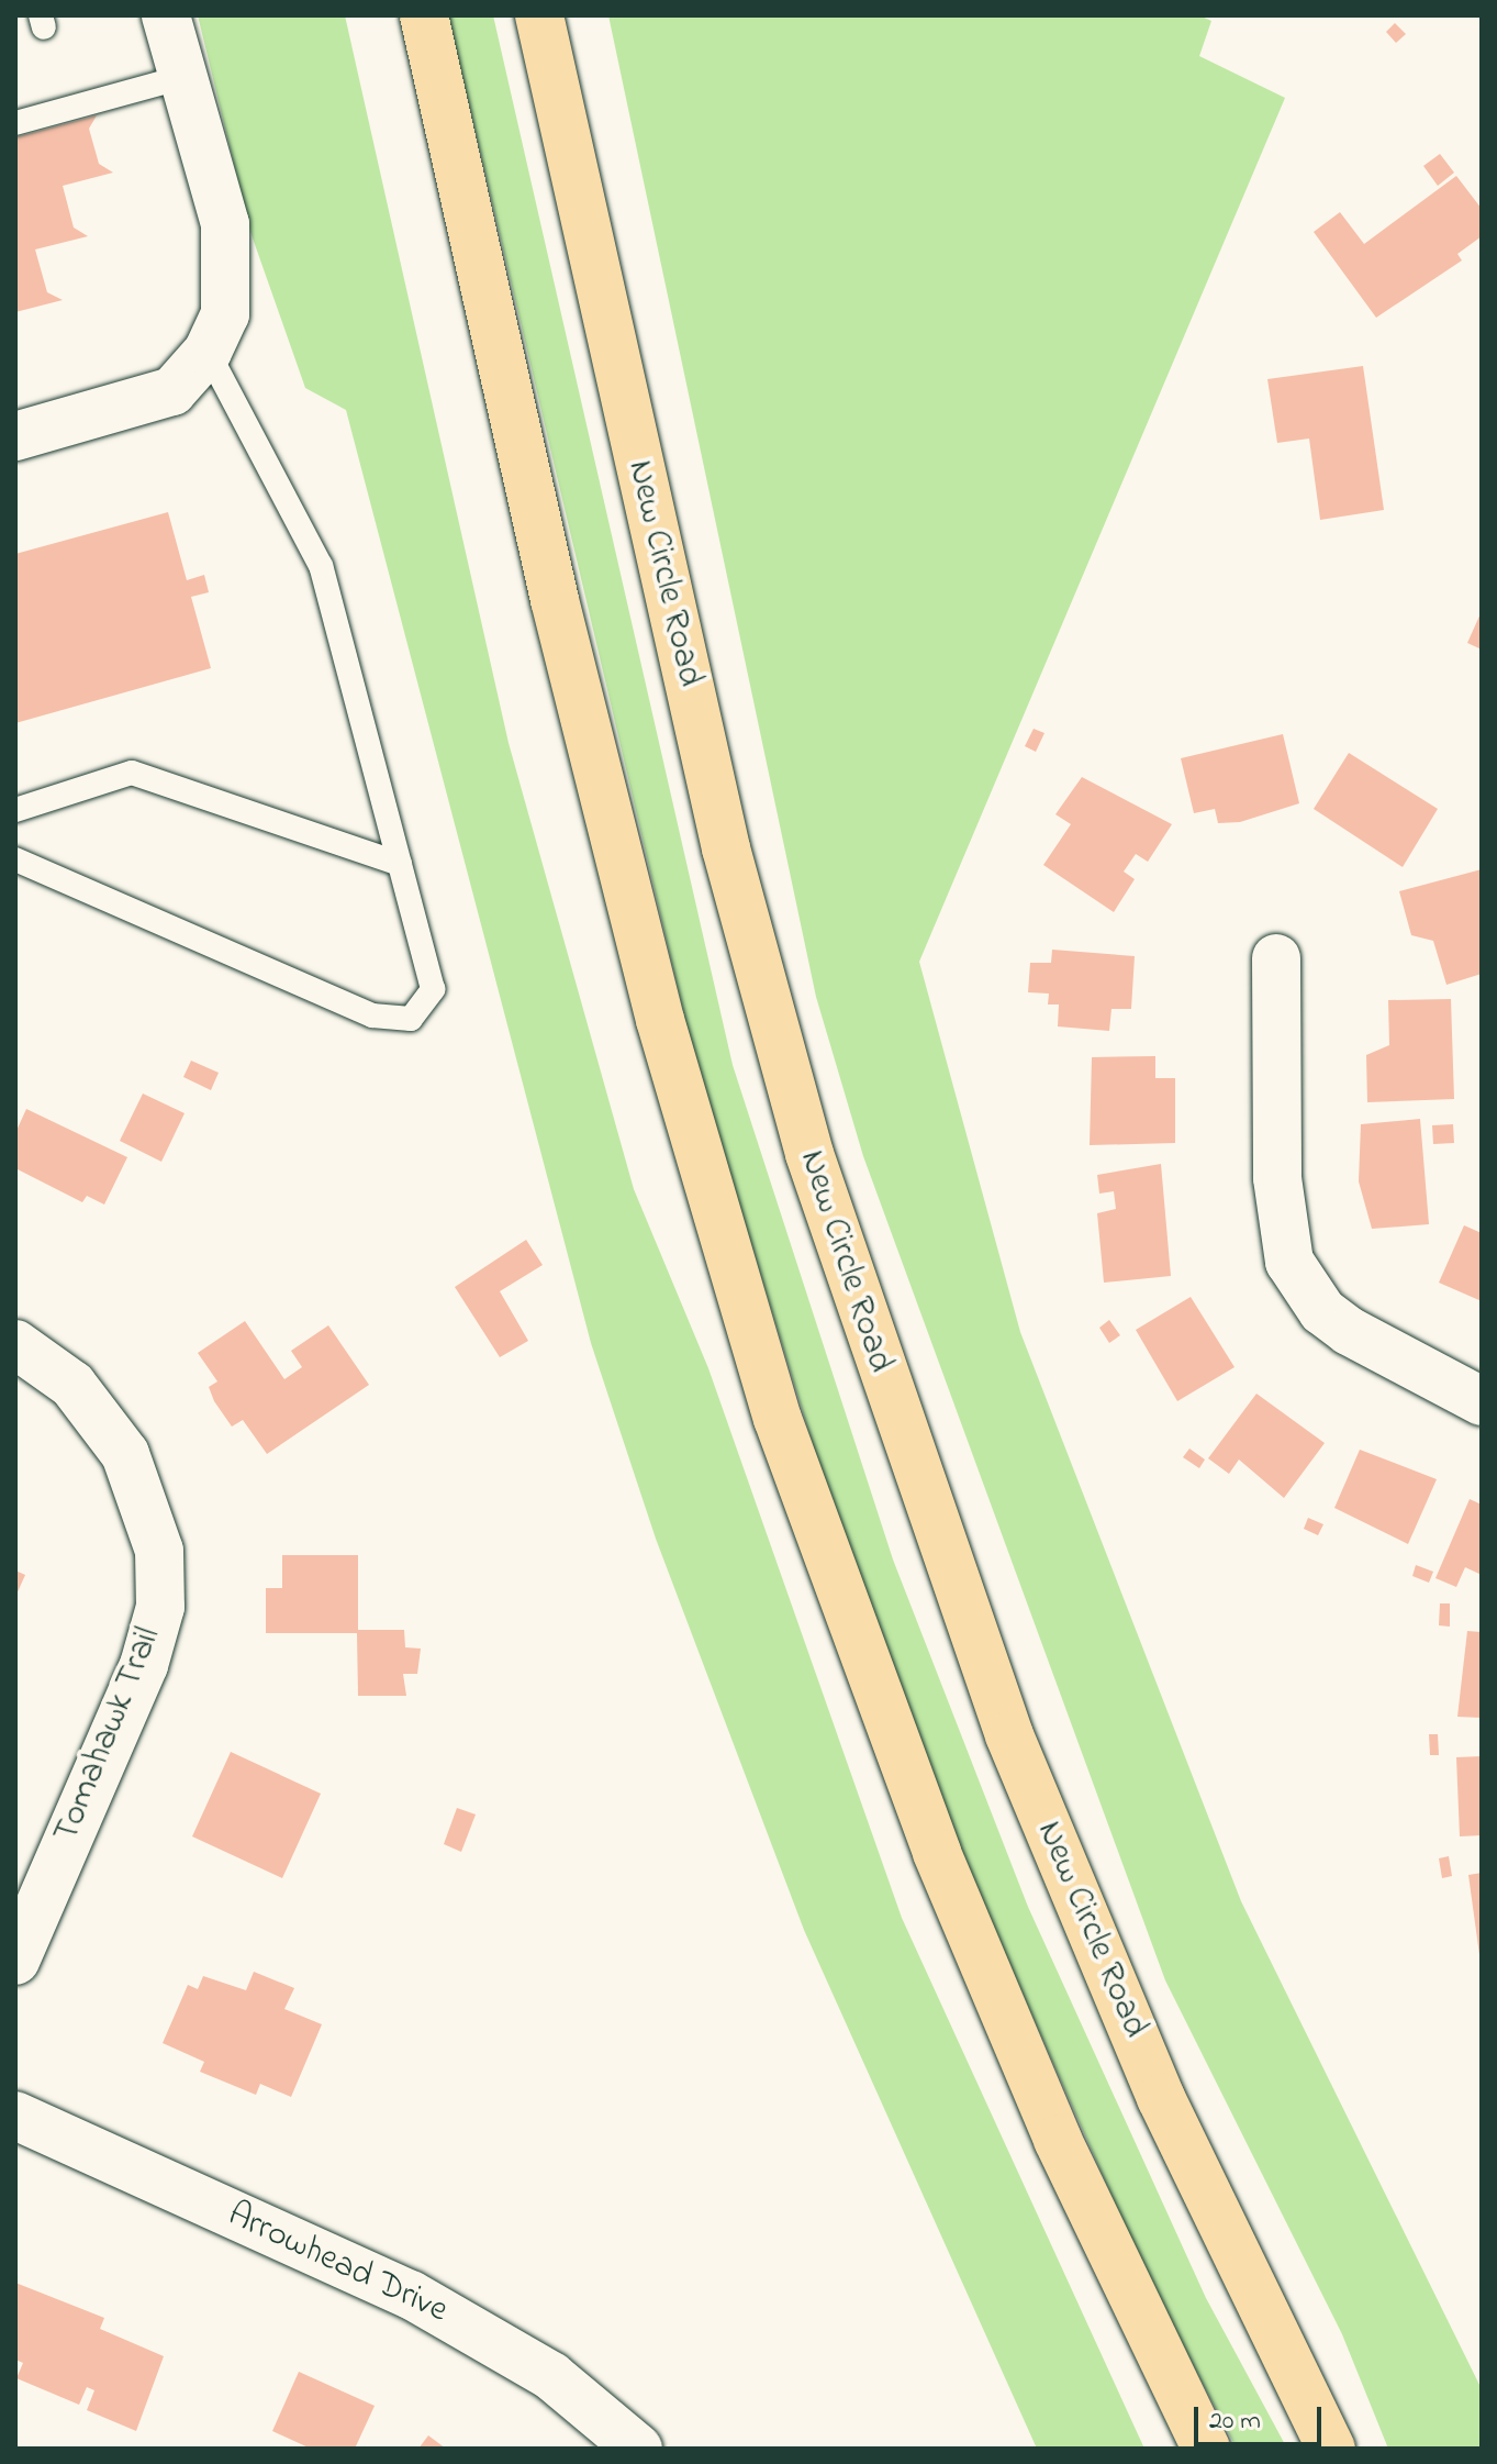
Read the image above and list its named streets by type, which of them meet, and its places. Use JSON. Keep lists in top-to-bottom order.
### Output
{
  "streets": {
    "highway": ["New Circle Road"],
    "street": ["Tomahawk Trail", "Arrowhead Drive"]
  },
  "scale_bar": "20 m"
}
